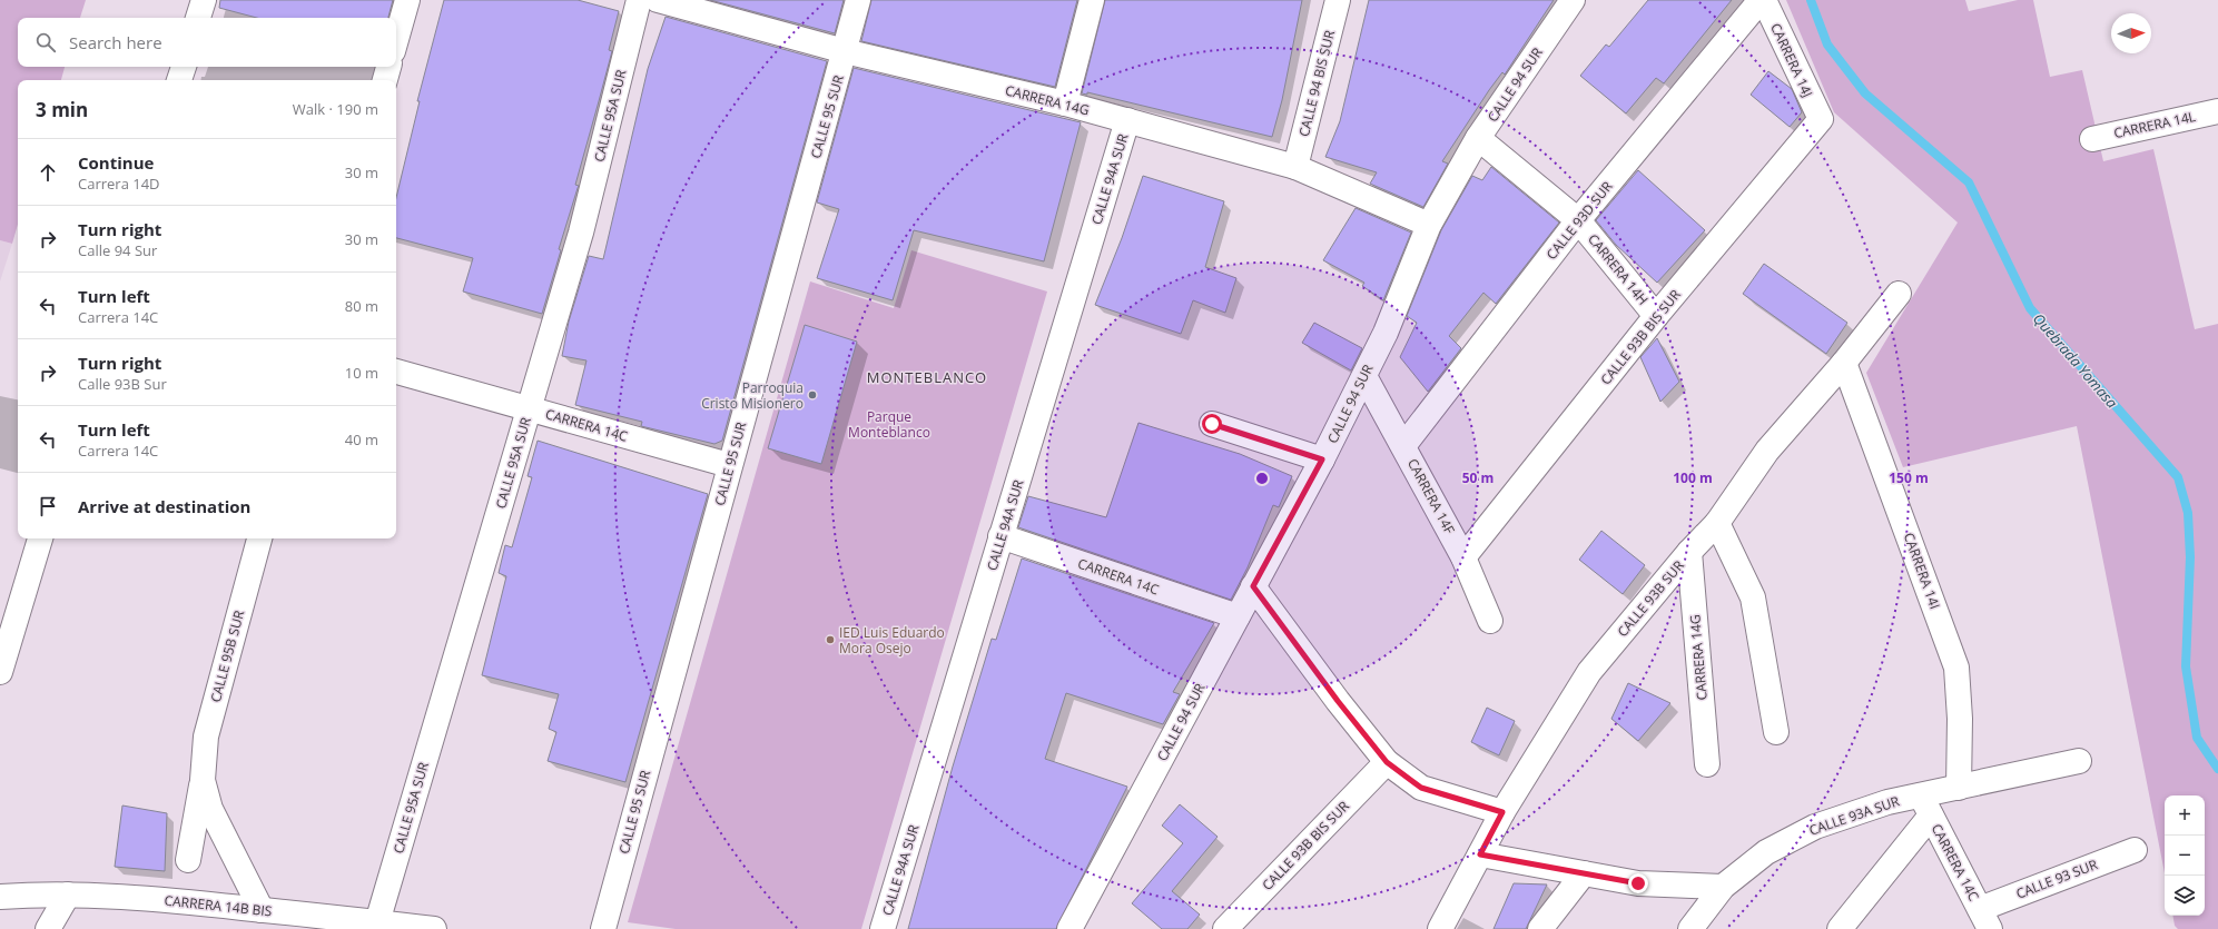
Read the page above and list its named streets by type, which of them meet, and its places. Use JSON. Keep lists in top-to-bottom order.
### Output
{
  "streets": {
    "street": [
      "CARRERA 14J",
      "CALLE 94 BIS SUR",
      "CALLE 94 SUR",
      "CARRERA 14G",
      "CALLE 95A SUR",
      "CALLE 95 SUR",
      "CARRERA 14L",
      "CALLE 94A SUR",
      "CALLE 93D SUR",
      "CARRERA 14H",
      "CALLE 93B BIS SUR",
      "CARRERA 14C",
      "CARRERA 14F",
      "CARRERA 14I",
      "CALLE 93B SUR",
      "CALLE 95B SUR",
      "CALLE 93A SUR",
      "CALLE 93 SUR",
      "CARRERA 14B BIS"
    ]
  },
  "crossings": [
    ["CARRERA 14J", "CALLE 93B BIS SUR"],
    ["CALLE 94 BIS SUR", "CARRERA 14G"],
    ["CALLE 94 SUR", "CARRERA 14G"],
    ["CALLE 94 SUR", "CARRERA 14H"],
    ["CALLE 94 SUR", "CARRERA 14C"],
    ["CALLE 94 SUR", "CARRERA 14F"],
    ["CARRERA 14G", "CALLE 95 SUR"],
    ["CARRERA 14G", "CALLE 94A SUR"],
    ["CARRERA 14G", "CALLE 93B SUR"],
    ["CALLE 95A SUR", "CARRERA 14C"],
    ["CALLE 95A SUR", "CARRERA 14B BIS"],
    ["CALLE 95 SUR", "CARRERA 14C"],
    ["CALLE 94A SUR", "CARRERA 14C"],
    ["CALLE 93D SUR", "CARRERA 14H"],
    ["CALLE 93D SUR", "CARRERA 14F"],
    ["CARRERA 14H", "CALLE 93B BIS SUR"],
    ["CALLE 93B BIS SUR", "CARRERA 14F"],
    ["CARRERA 14C", "CALLE 93A SUR"],
    ["CARRERA 14C", "CALLE 93 SUR"],
    ["CARRERA 14I", "CALLE 93B SUR"],
    ["CARRERA 14I", "CALLE 93A SUR"],
    ["CALLE 95B SUR", "CARRERA 14B BIS"]
  ],
  "districts": ["MONTEBLANCO"],
  "water": ["Quebrada Yomasa"],
  "parks": ["Parque Monteblanco"],
  "places": ["Parroquia Cristo Misionero", "IED Luis Eduardo Mora Osejo"],
  "north": "right",
  "page": {
    "search": "Search here",
    "heading": ["3 min", "Walk · 190 m"],
    "list": [
      ["Continue", "Carrera 14D", "30 m"],
      ["Turn right", "Calle 94 Sur", "30 m"],
      ["Turn left", "Carrera 14C", "80 m"],
      ["Turn right", "Calle 93B Sur", "10 m"],
      ["Turn left", "Carrera 14C", "40 m"],
      "Arrive at destination"
    ],
    "map_buttons": ["+", "−"]
  },
  "rings": ["50 m", "100 m", "150 m"]
}
